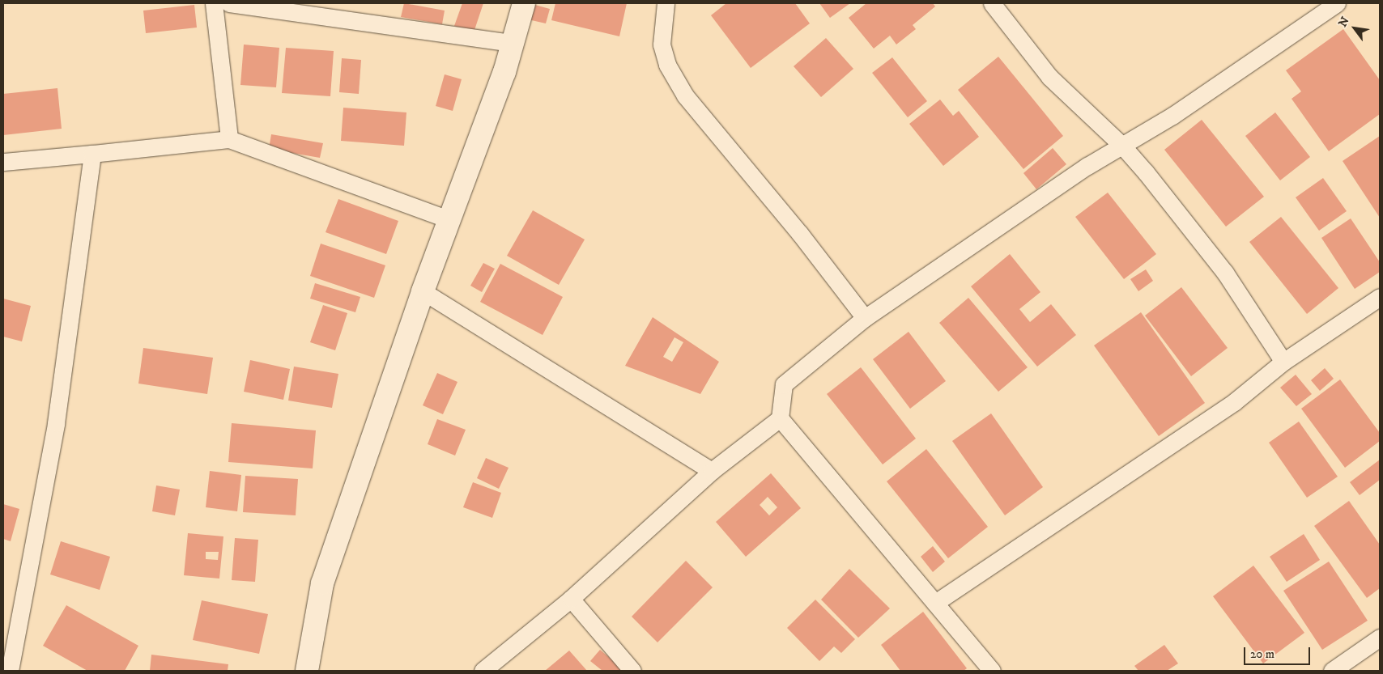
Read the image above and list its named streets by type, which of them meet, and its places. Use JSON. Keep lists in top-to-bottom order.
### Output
{
  "scale_bar": "20 m",
  "north": "top left"
}
